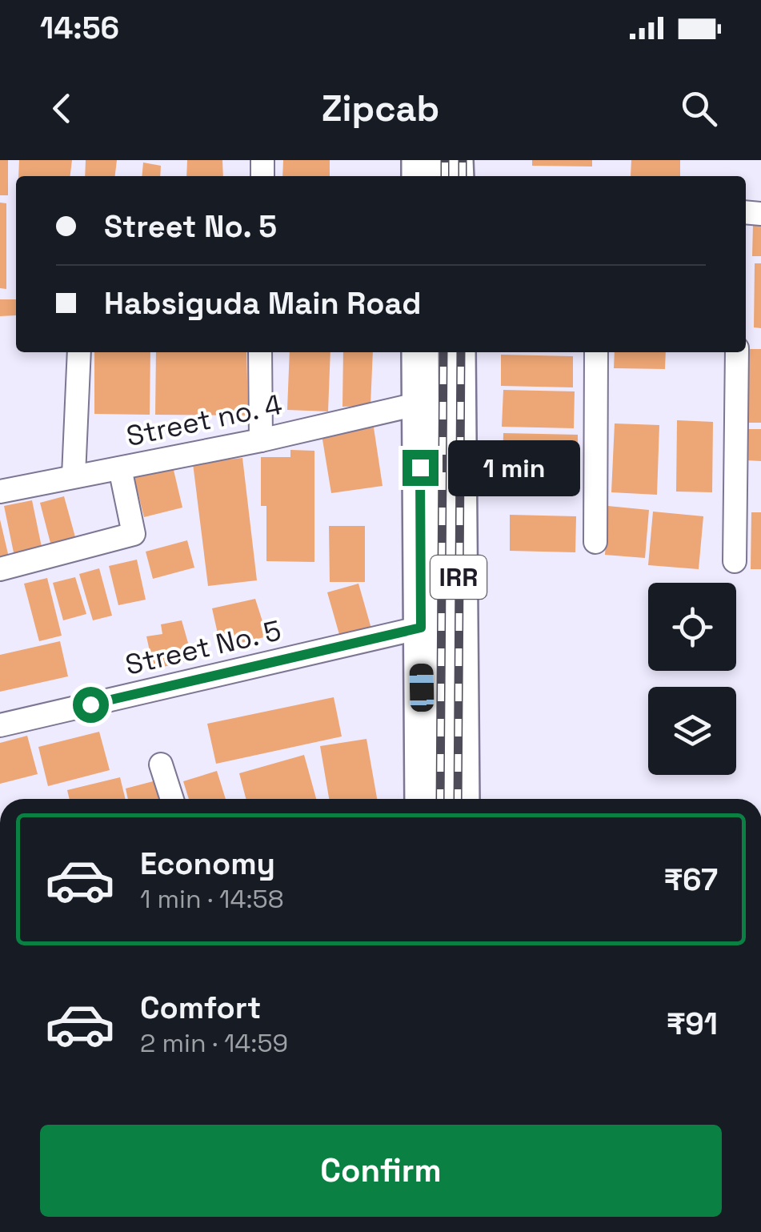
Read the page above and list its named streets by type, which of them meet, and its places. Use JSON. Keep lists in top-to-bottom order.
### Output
{
  "streets": {
    "main road": ["IRR"],
    "street": ["Street no. 4", "Street No. 5"]
  },
  "crossings": [
    ["Street no. 4", "IRR"],
    ["IRR", "Street No. 5"]
  ],
  "page": {
    "status": "14:56",
    "header": "Zipcab",
    "banner": ["Street No. 5", "Habsiguda Main Road"],
    "bubble": "1 min",
    "list": [
      {
        "name": "Economy",
        "note": "1 min · 14:58",
        "value": "₹67"
      },
      {
        "name": "Comfort",
        "note": "2 min · 14:59",
        "value": "₹91"
      }
    ],
    "buttons": "Confirm"
  }
}
